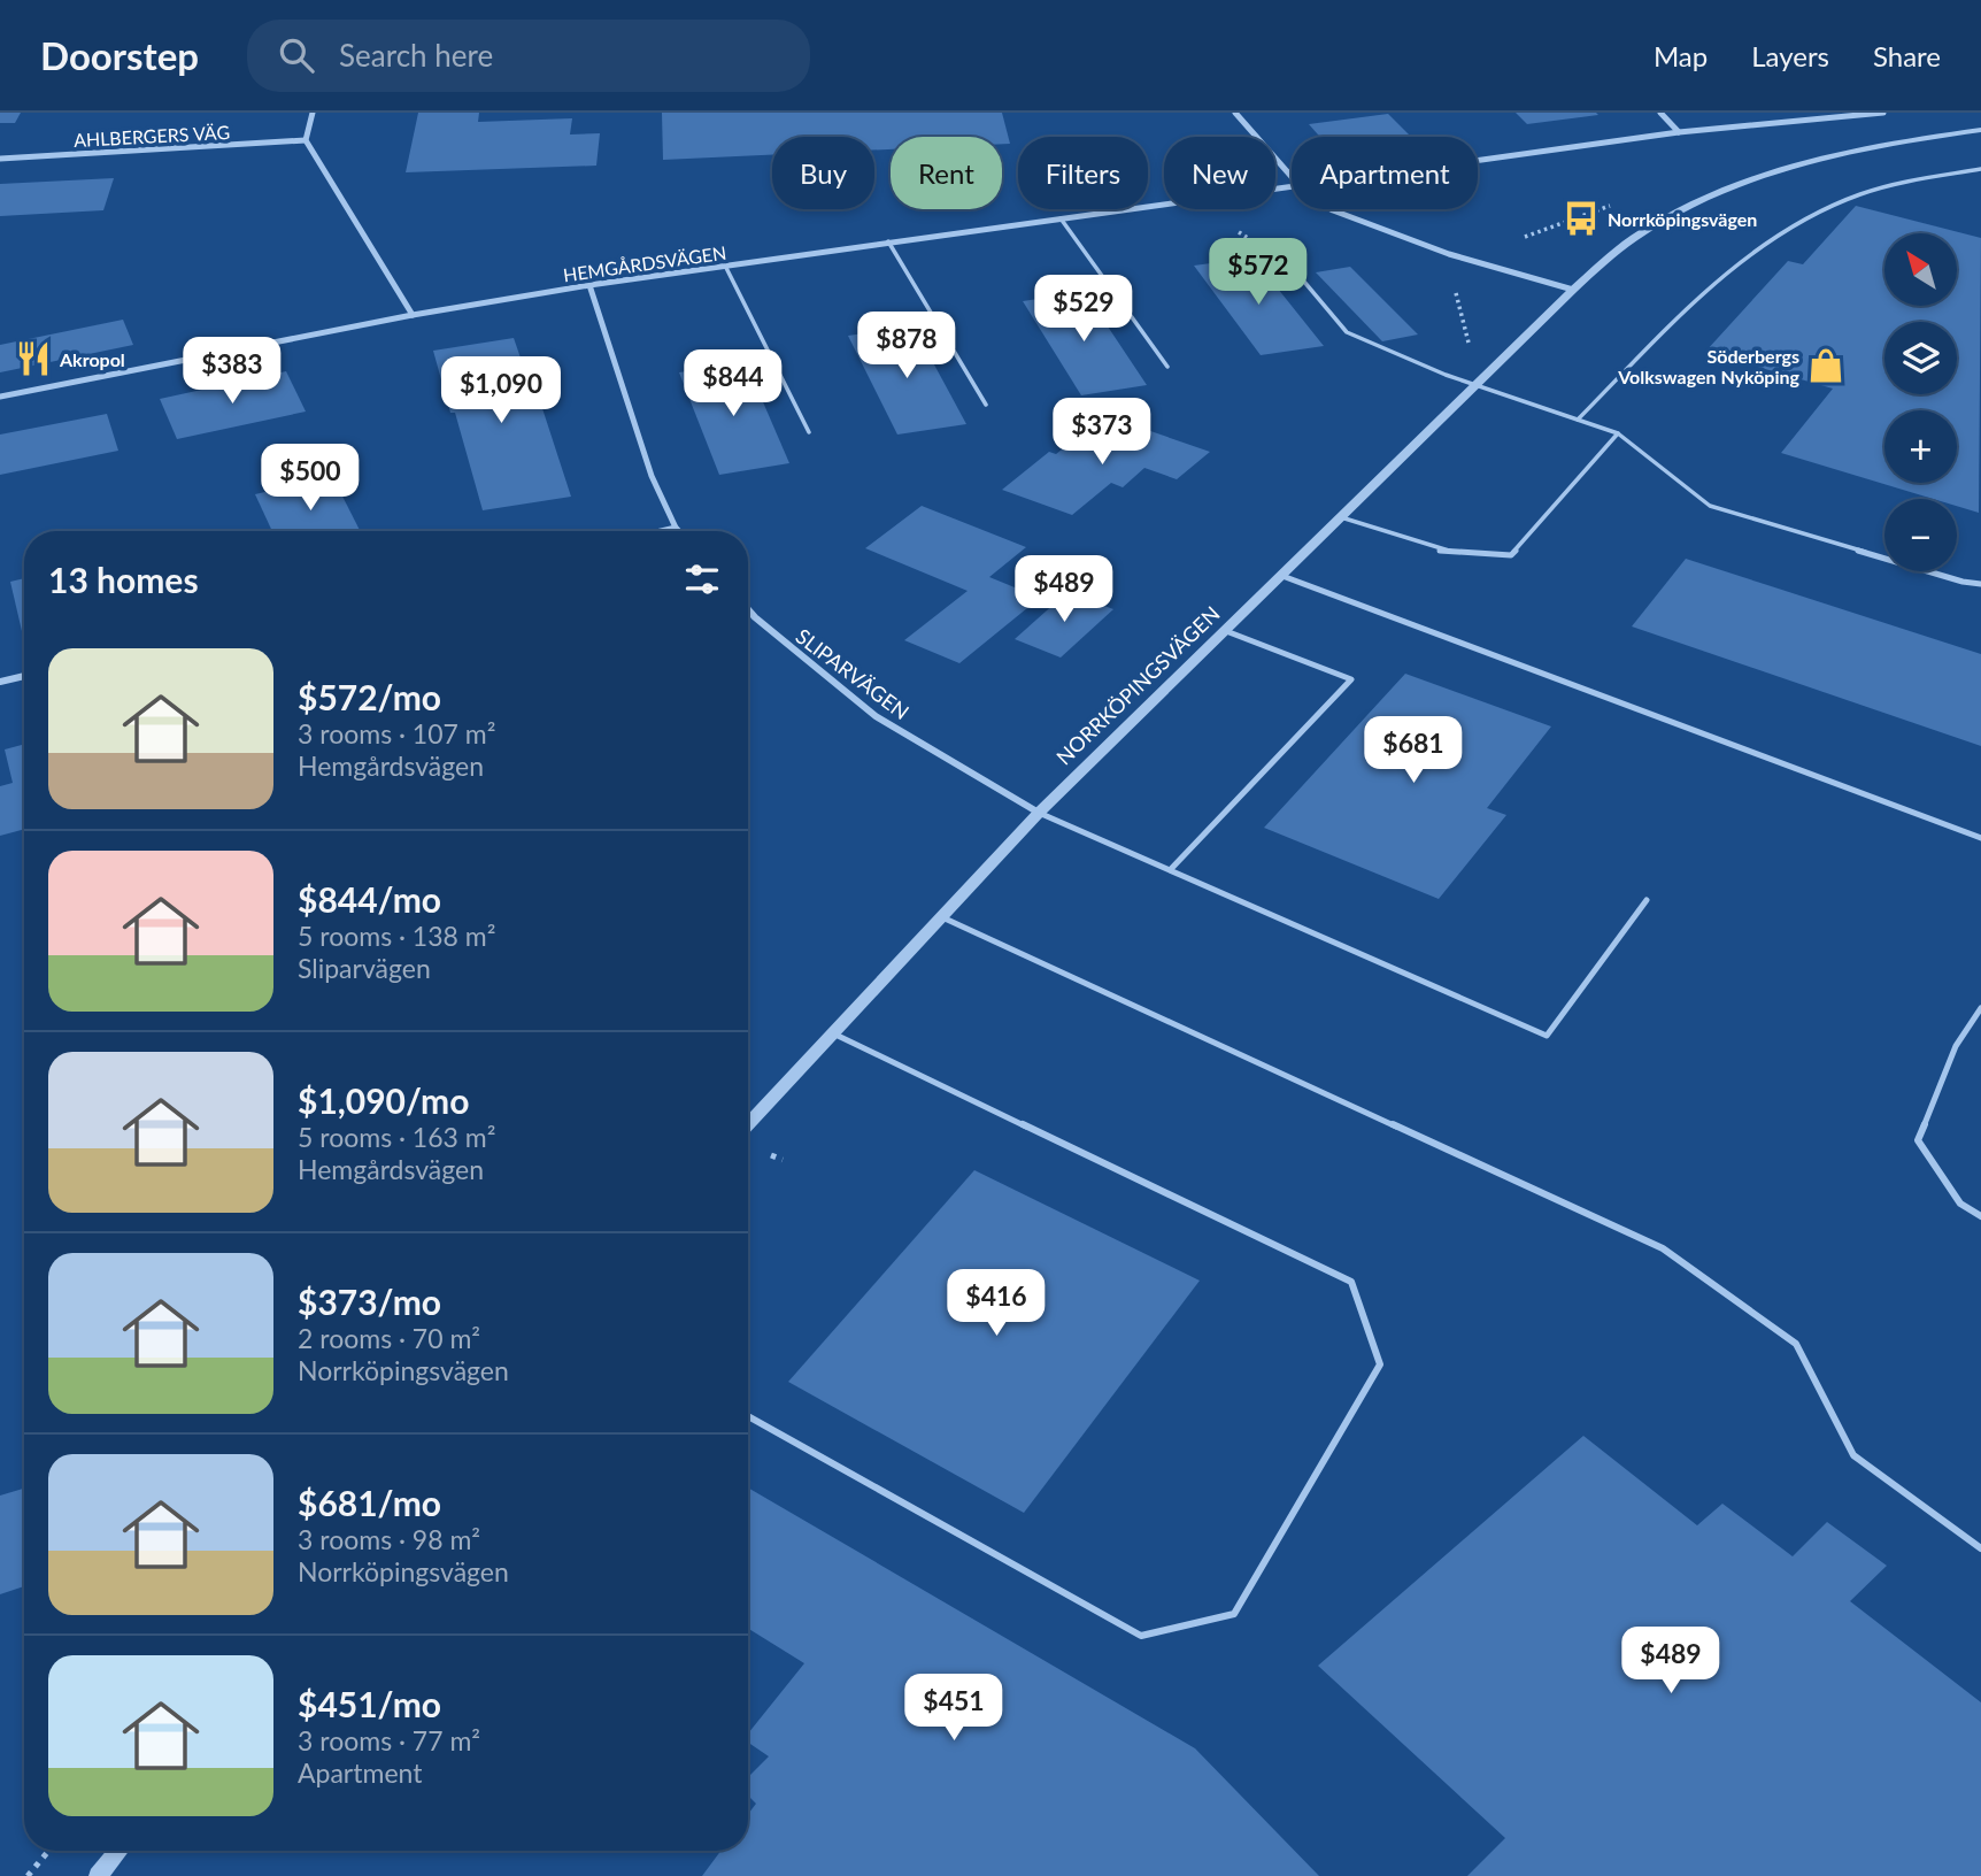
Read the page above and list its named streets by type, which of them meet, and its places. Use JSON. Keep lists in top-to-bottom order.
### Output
{
  "streets": {
    "street": [
      "AHLBERGERS VÄG",
      "HEMGÅRDSVÄGEN",
      "SLIPARVÄGEN",
      "NORRKÖPINGSVÄGEN"
    ]
  },
  "crossings": [
    ["SLIPARVÄGEN", "NORRKÖPINGSVÄGEN"]
  ],
  "places": {
    "bus stop": ["Norrköpingsvägen"],
    "restaurant": ["Akropol"],
    "shop": ["Söderbergs Volkswagen Nyköping"]
  },
  "north": "top left",
  "page": {
    "header": "Doorstep",
    "search": "Search here",
    "nav": ["Map", "Layers", "Share"],
    "chip": [
      "Buy",
      "Rent",
      "Filters",
      "New",
      "Apartment"
    ],
    "map_buttons": ["+", "−"],
    "price": [
      "$572",
      "$529",
      "$878",
      "$383",
      "$844",
      "$1,090",
      "$373",
      "$500",
      "$489",
      "$681",
      "$416",
      "$489",
      "$451"
    ],
    "heading": "13 homes",
    "list": [
      {
        "name": "$572/mo",
        "note": "3 rooms · 107 m² · Hemgårdsvägen"
      },
      {
        "name": "$844/mo",
        "note": "5 rooms · 138 m² · Sliparvägen"
      },
      {
        "name": "$1,090/mo",
        "note": "5 rooms · 163 m² · Hemgårdsvägen"
      },
      {
        "name": "$373/mo",
        "note": "2 rooms · 70 m² · Norrköpingsvägen"
      },
      {
        "name": "$681/mo",
        "note": "3 rooms · 98 m² · Norrköpingsvägen"
      },
      {
        "name": "$451/mo",
        "note": "3 rooms · 77 m² · Apartment"
      }
    ]
  }
}
